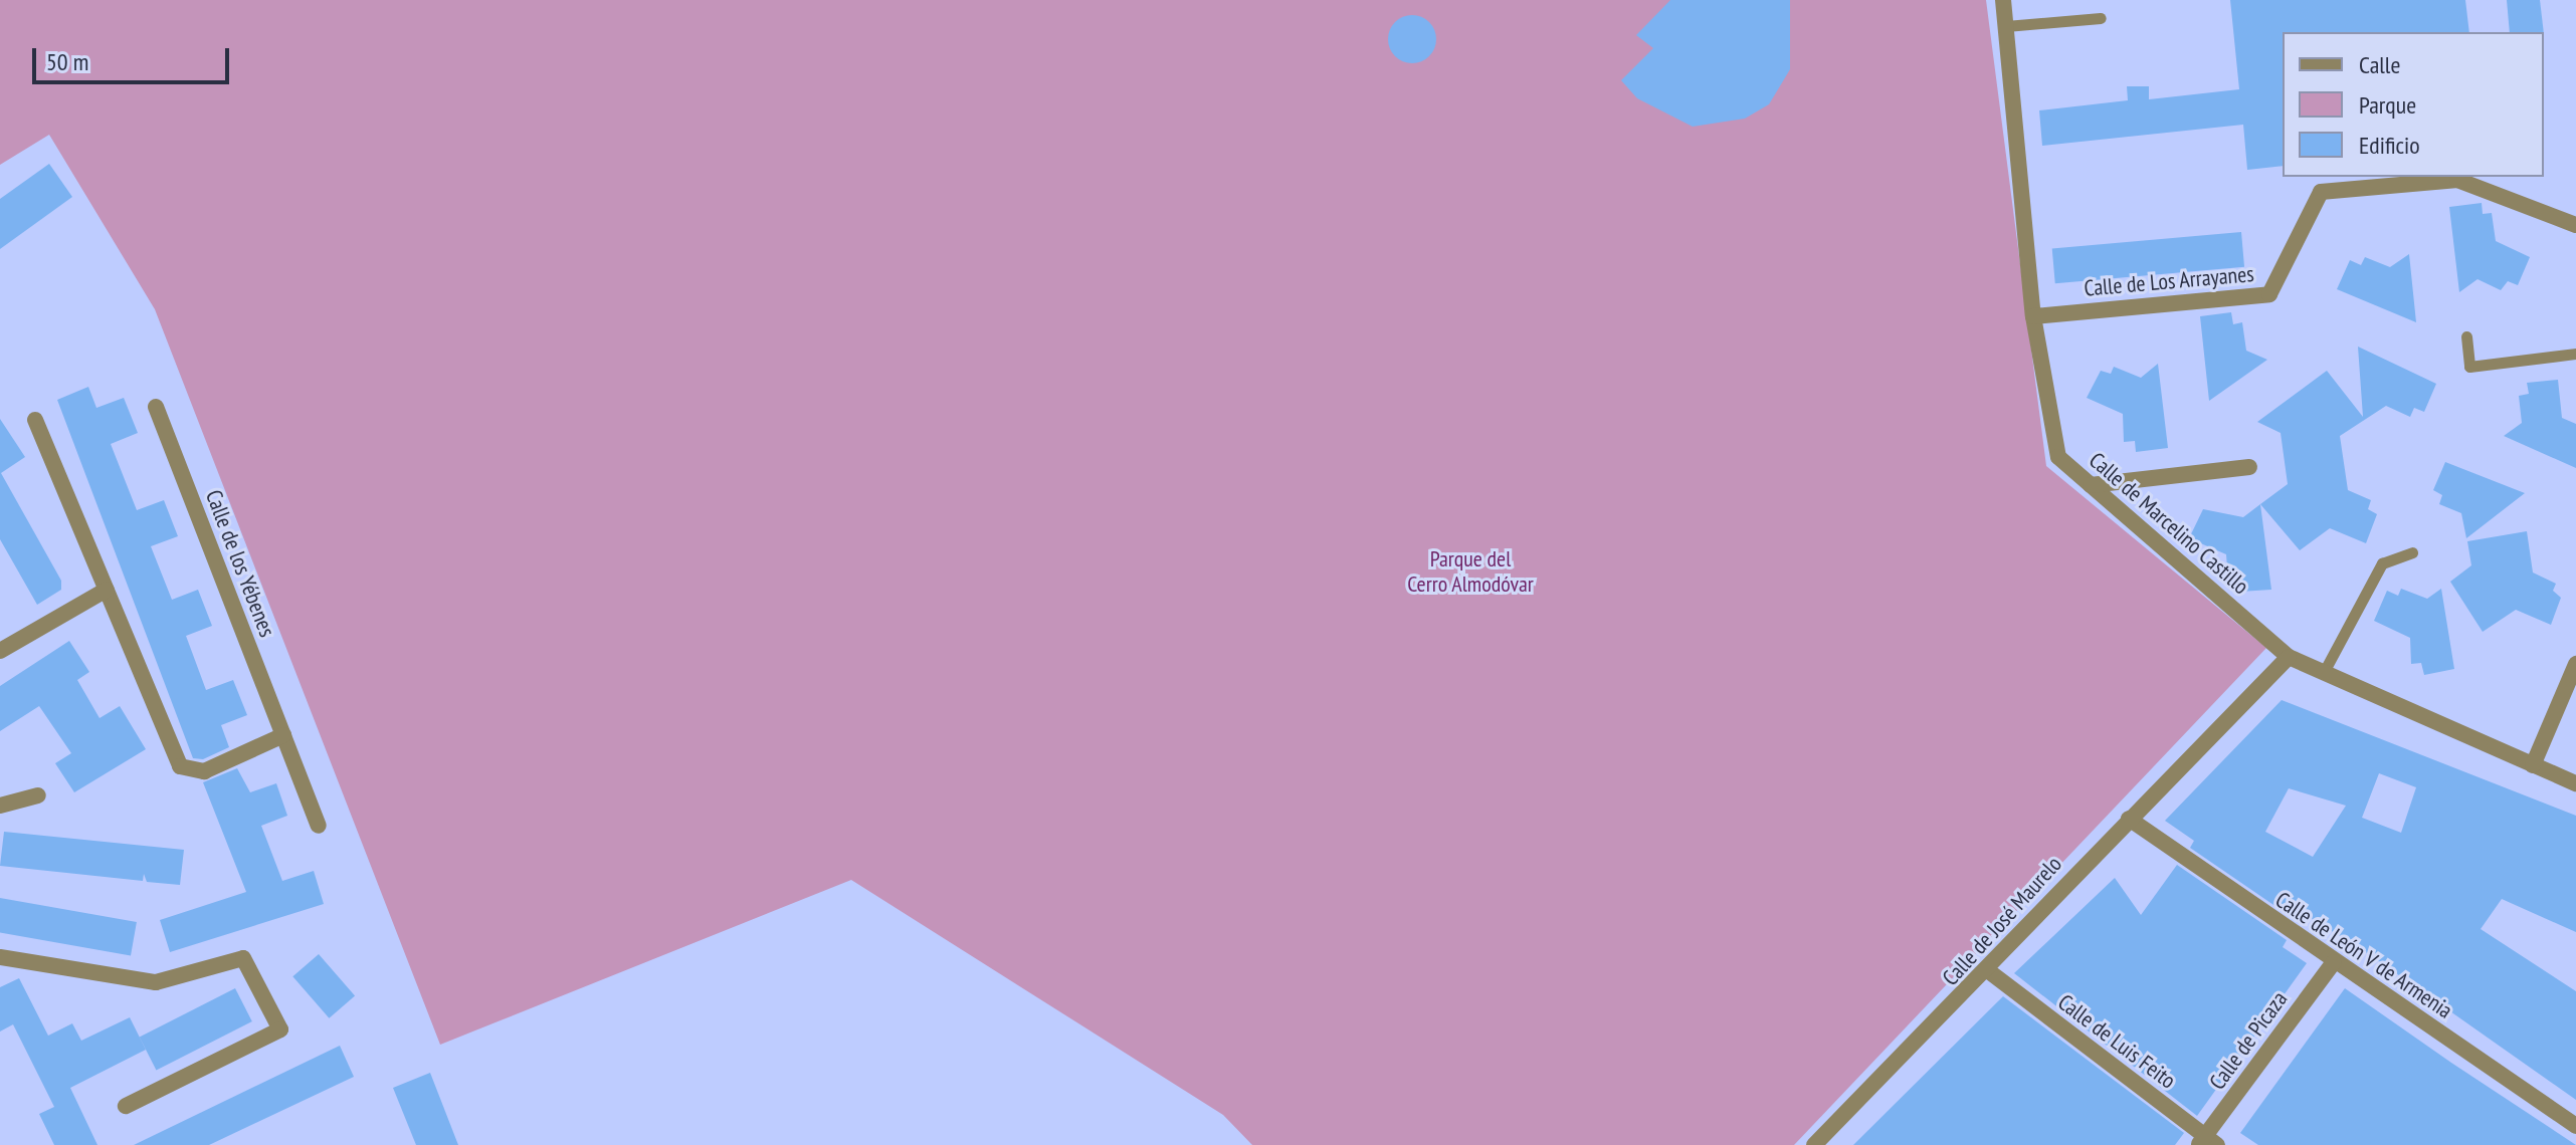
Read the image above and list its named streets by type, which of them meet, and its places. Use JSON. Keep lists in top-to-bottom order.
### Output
{
  "streets": {
    "street": [
      "Calle de Los Arrayanes",
      "Calle de Marcelino Castillo",
      "Calle de los Yébenes",
      "Calle de José Maurelo",
      "Calle de León V de Armenia",
      "Calle de Picaza",
      "Calle de Luis Feito"
    ]
  },
  "crossings": [
    ["Calle de Los Arrayanes", "Calle de Marcelino Castillo"],
    ["Calle de Marcelino Castillo", "Calle de José Maurelo"],
    ["Calle de José Maurelo", "Calle de León V de Armenia"],
    ["Calle de José Maurelo", "Calle de Luis Feito"],
    ["Calle de León V de Armenia", "Calle de Picaza"],
    ["Calle de Picaza", "Calle de Luis Feito"]
  ],
  "parks": ["Parque del Cerro Almodóvar"],
  "legend": ["Calle", "Parque", "Edificio"],
  "scale_bar": "50 m"
}
